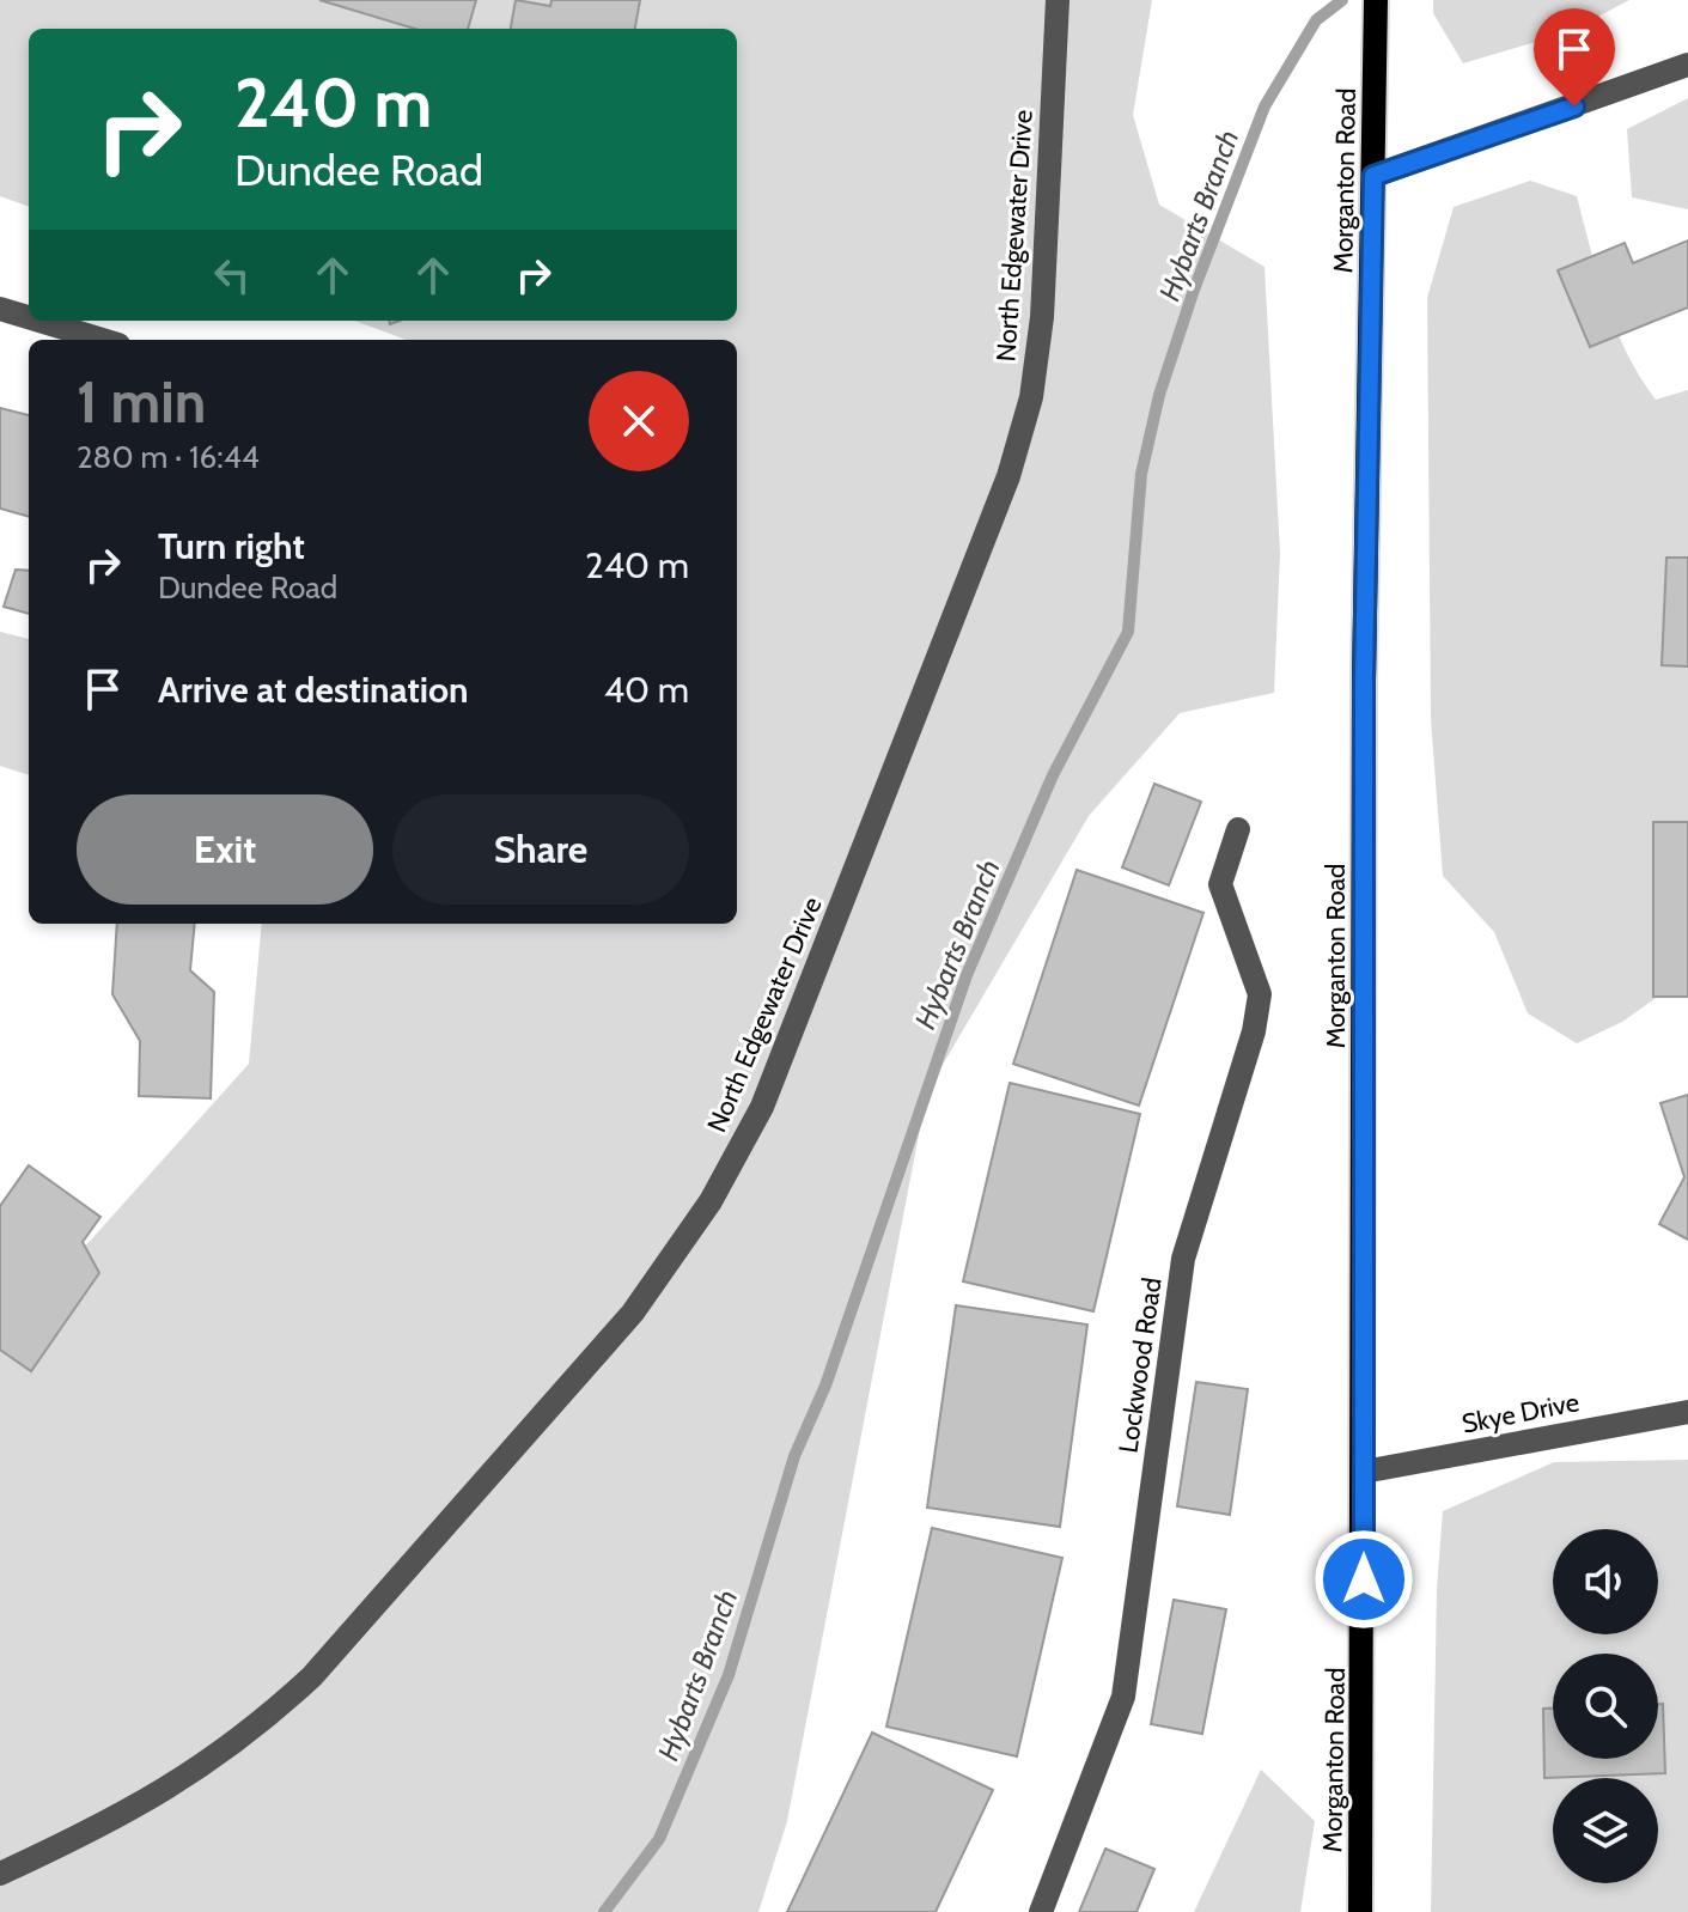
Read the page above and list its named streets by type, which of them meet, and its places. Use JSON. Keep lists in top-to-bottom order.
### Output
{
  "streets": {
    "main road": ["Morganton Road"],
    "street": ["North Edgewater Drive", "Lockwood Road", "Skye Drive"]
  },
  "crossings": [
    ["Morganton Road", "Skye Drive"]
  ],
  "water": ["Hybarts Branch"],
  "page": {
    "turn": ["240 m", "Dundee Road"],
    "heading": ["1 min", "280 m · 16:44"],
    "list": [
      {
        "name": "Turn right",
        "note": "Dundee Road",
        "value": "240 m"
      },
      {
        "name": "Arrive at destination",
        "value": "40 m"
      }
    ],
    "buttons": ["Exit", "Share"]
  }
}
